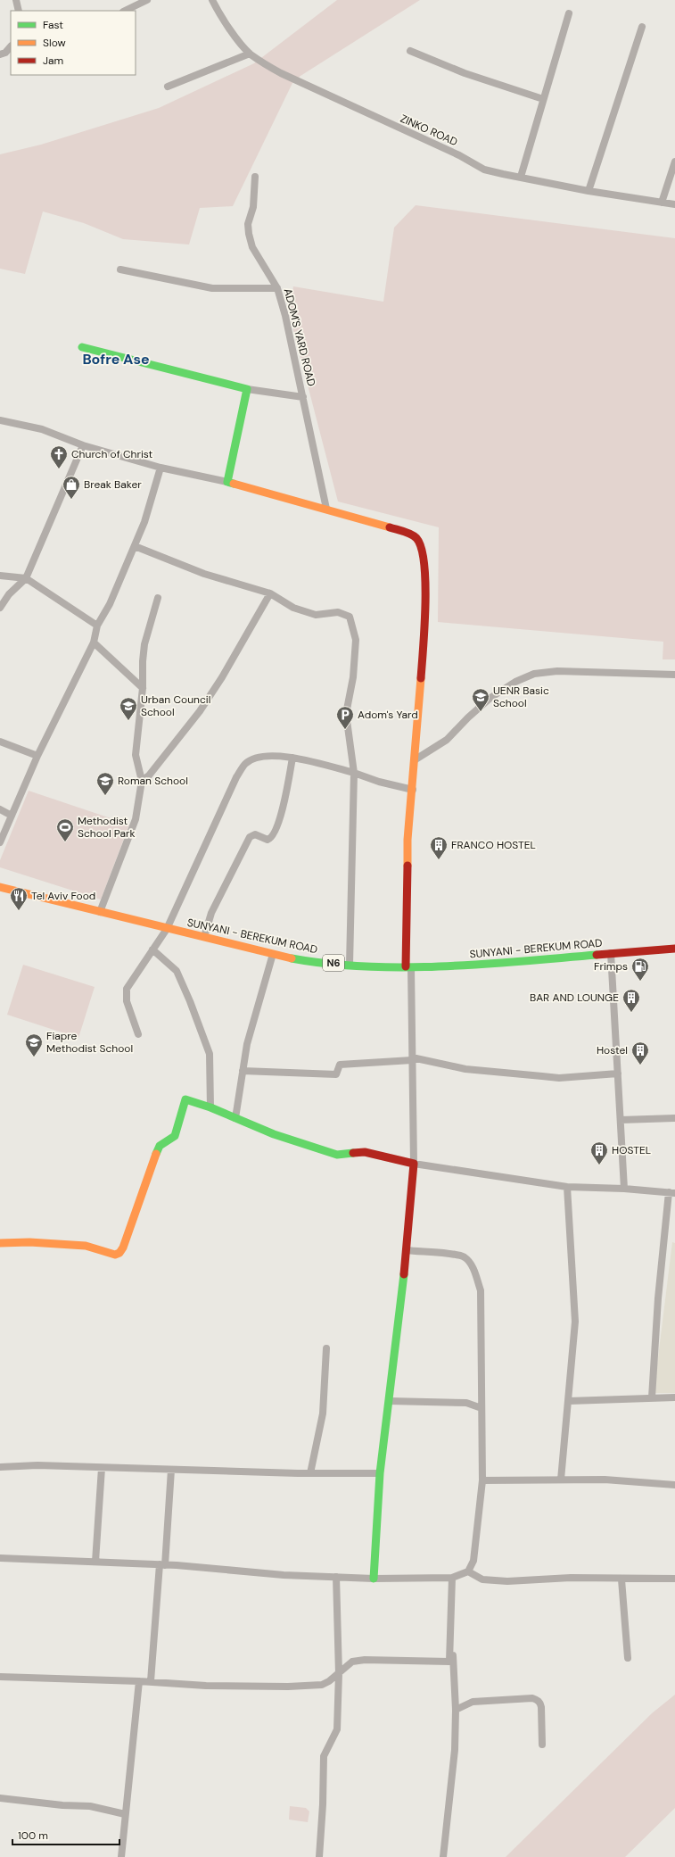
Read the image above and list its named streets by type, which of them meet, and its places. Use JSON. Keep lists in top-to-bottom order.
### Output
{
  "streets": {
    "street": [
      "ZINKO ROAD",
      "ADOM'S YARD ROAD",
      "SUNYANI - BEREKUM ROAD",
      "N6"
    ]
  },
  "districts": ["Bofre Ase"],
  "places": {
    "church": ["Church of Christ"],
    "shop": ["Break Baker"],
    "school or university": [
      "UENR Basic School",
      "Urban Council School",
      "Roman School",
      "Fiapre Methodist School"
    ],
    "parking": ["Adom's Yard"],
    "sports": ["Methodist School Park"],
    "building": [
      "FRANCO HOSTEL",
      "BAR AND LOUNGE",
      "Hostel",
      "HOSTEL"
    ],
    "restaurant": ["Tel Aviv Food"],
    "fuel station": ["Frimps"]
  },
  "legend": ["Fast", "Slow", "Jam"],
  "scale_bar": "100 m"
}
